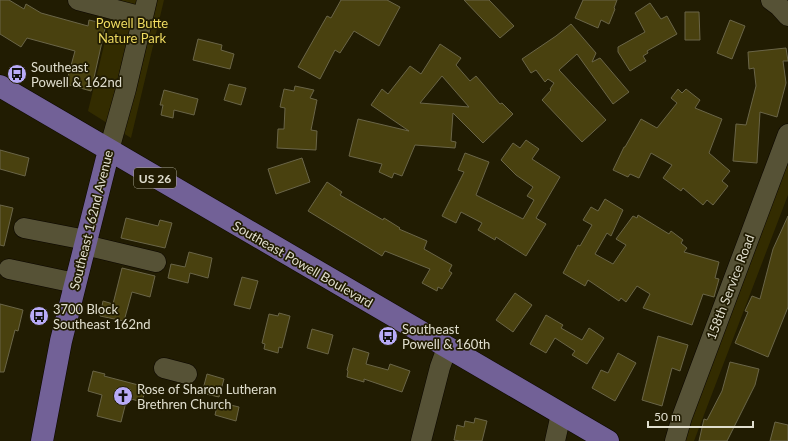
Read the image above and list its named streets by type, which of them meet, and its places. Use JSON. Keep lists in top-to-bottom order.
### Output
{
  "streets": {
    "main road": ["US 26", "Southeast 162nd Avenue", "Southeast Powell Boulevard"],
    "street": ["158th Service Road"]
  },
  "crossings": [
    ["Southeast 162nd Avenue", "Southeast Powell Boulevard"]
  ],
  "parks": ["Powell Butte Nature Park"],
  "places": {
    "bus stop": ["Southeast Powell & 162nd", "3700 Block Southeast 162nd", "Southeast Powell & 160th"],
    "church": ["Rose of Sharon Lutheran Brethren Church"]
  },
  "scale_bar": "50 m"
}
